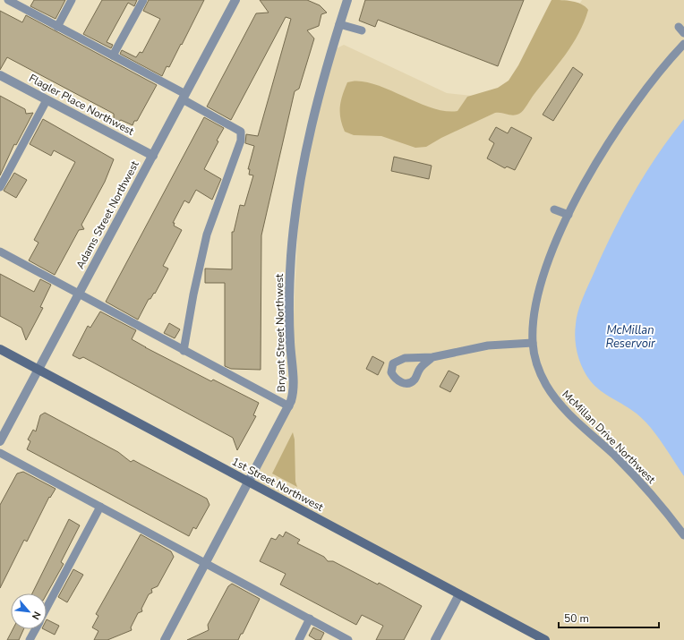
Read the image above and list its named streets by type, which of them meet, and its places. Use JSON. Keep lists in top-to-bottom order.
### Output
{
  "streets": {
    "street": [
      "Flagler Place Northwest",
      "Adams Street Northwest",
      "Bryant Street Northwest",
      "1st Street Northwest"
    ],
    "lane": ["McMillan Drive Northwest"]
  },
  "crossings": [
    ["Flagler Place Northwest", "Adams Street Northwest"],
    ["Adams Street Northwest", "1st Street Northwest"],
    ["Bryant Street Northwest", "1st Street Northwest"]
  ],
  "water": ["McMillan Reservoir"],
  "scale_bar": "50 m",
  "north": "bottom right"
}
